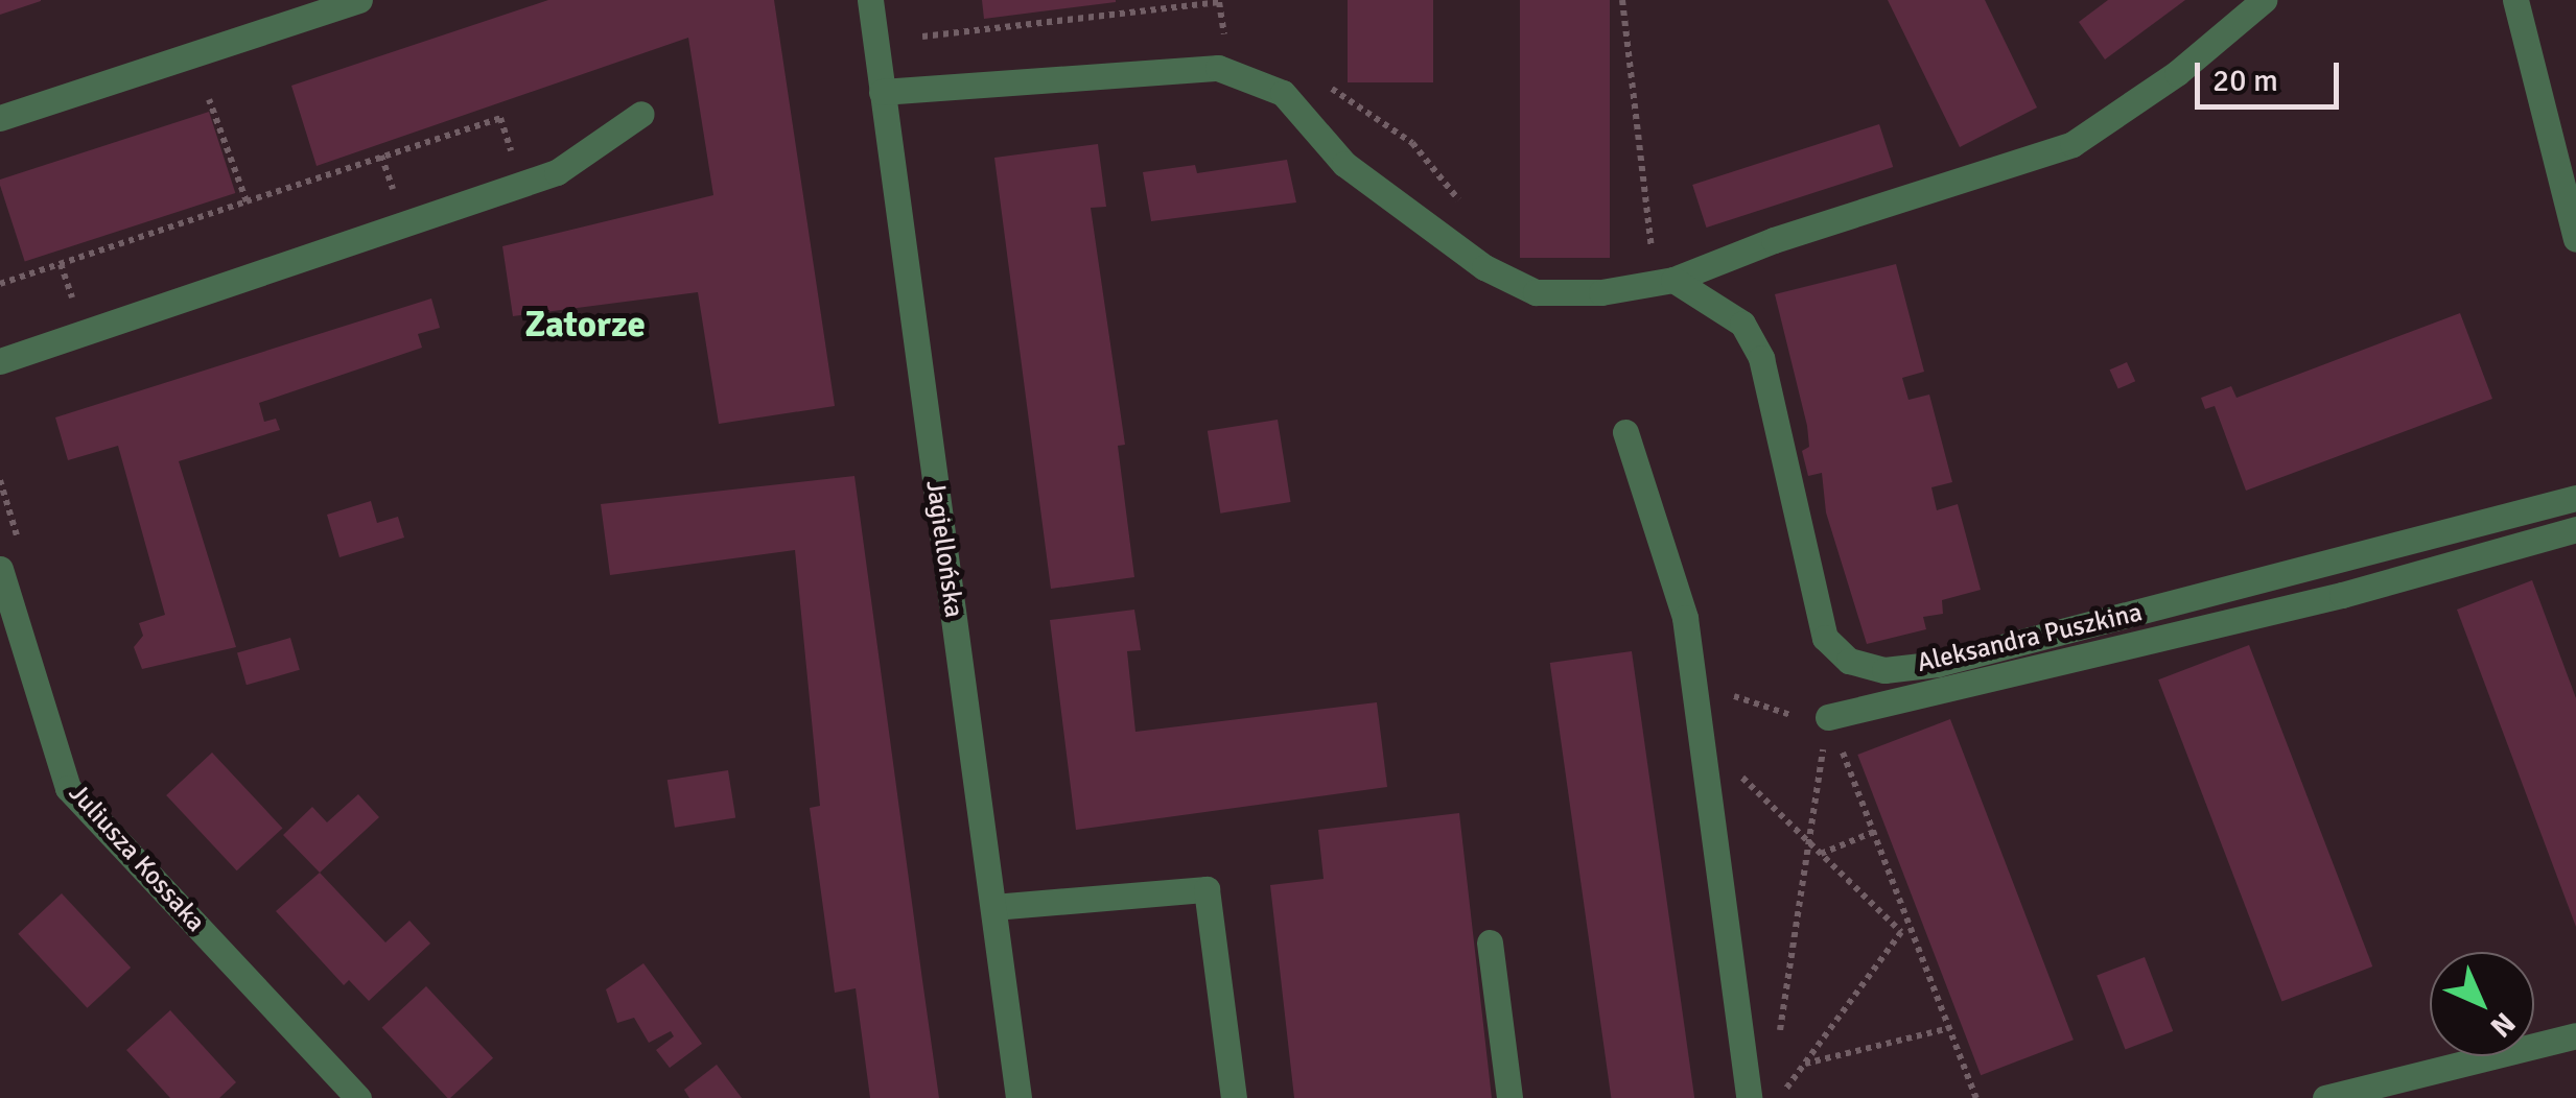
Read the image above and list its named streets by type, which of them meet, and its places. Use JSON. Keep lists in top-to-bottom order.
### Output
{
  "streets": {
    "street": ["Jagiellońska", "Aleksandra Puszkina", "Juliusza Kossaka"]
  },
  "districts": ["Zatorze"],
  "scale_bar": "20 m",
  "north": "bottom right"
}
